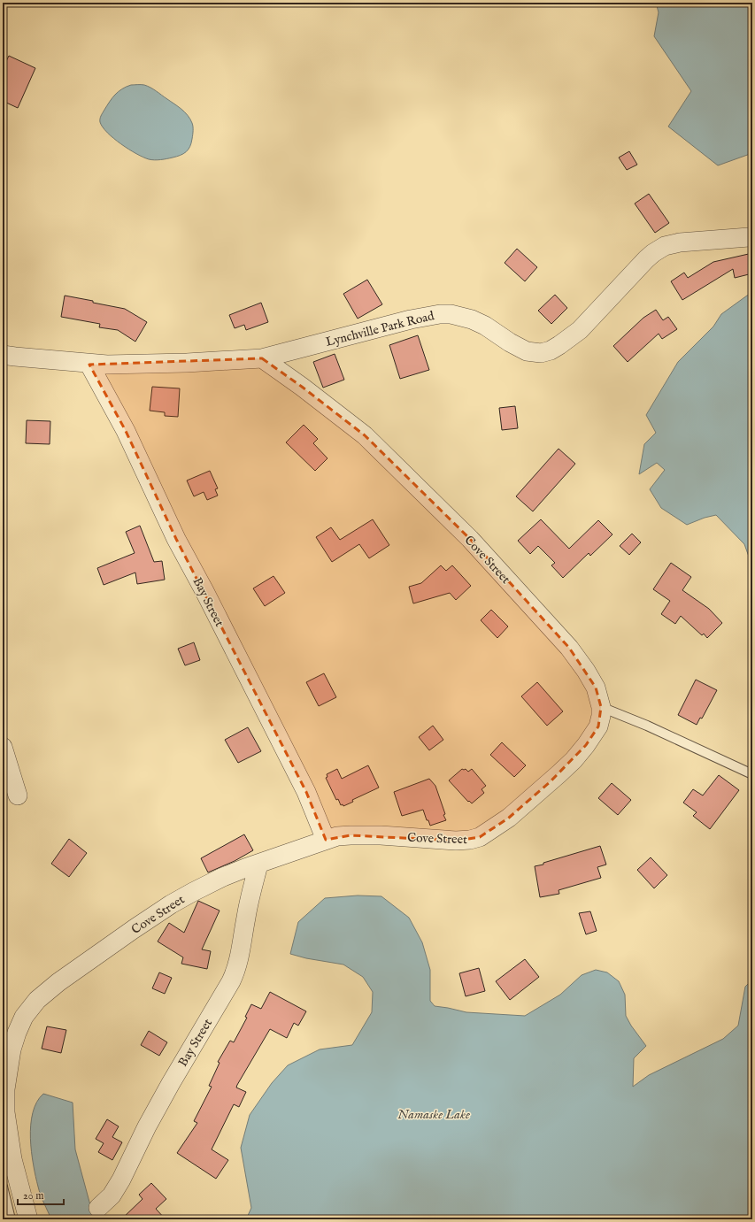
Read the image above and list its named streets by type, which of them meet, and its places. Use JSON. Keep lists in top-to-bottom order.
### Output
{
  "streets": {
    "street": ["Lynchville Park Road", "Cove Street", "Bay Street"]
  },
  "crossings": [
    ["Lynchville Park Road", "Cove Street"],
    ["Lynchville Park Road", "Bay Street"],
    ["Cove Street", "Bay Street"]
  ],
  "water": ["Namaske Lake"],
  "scale_bar": "20 m"
}
